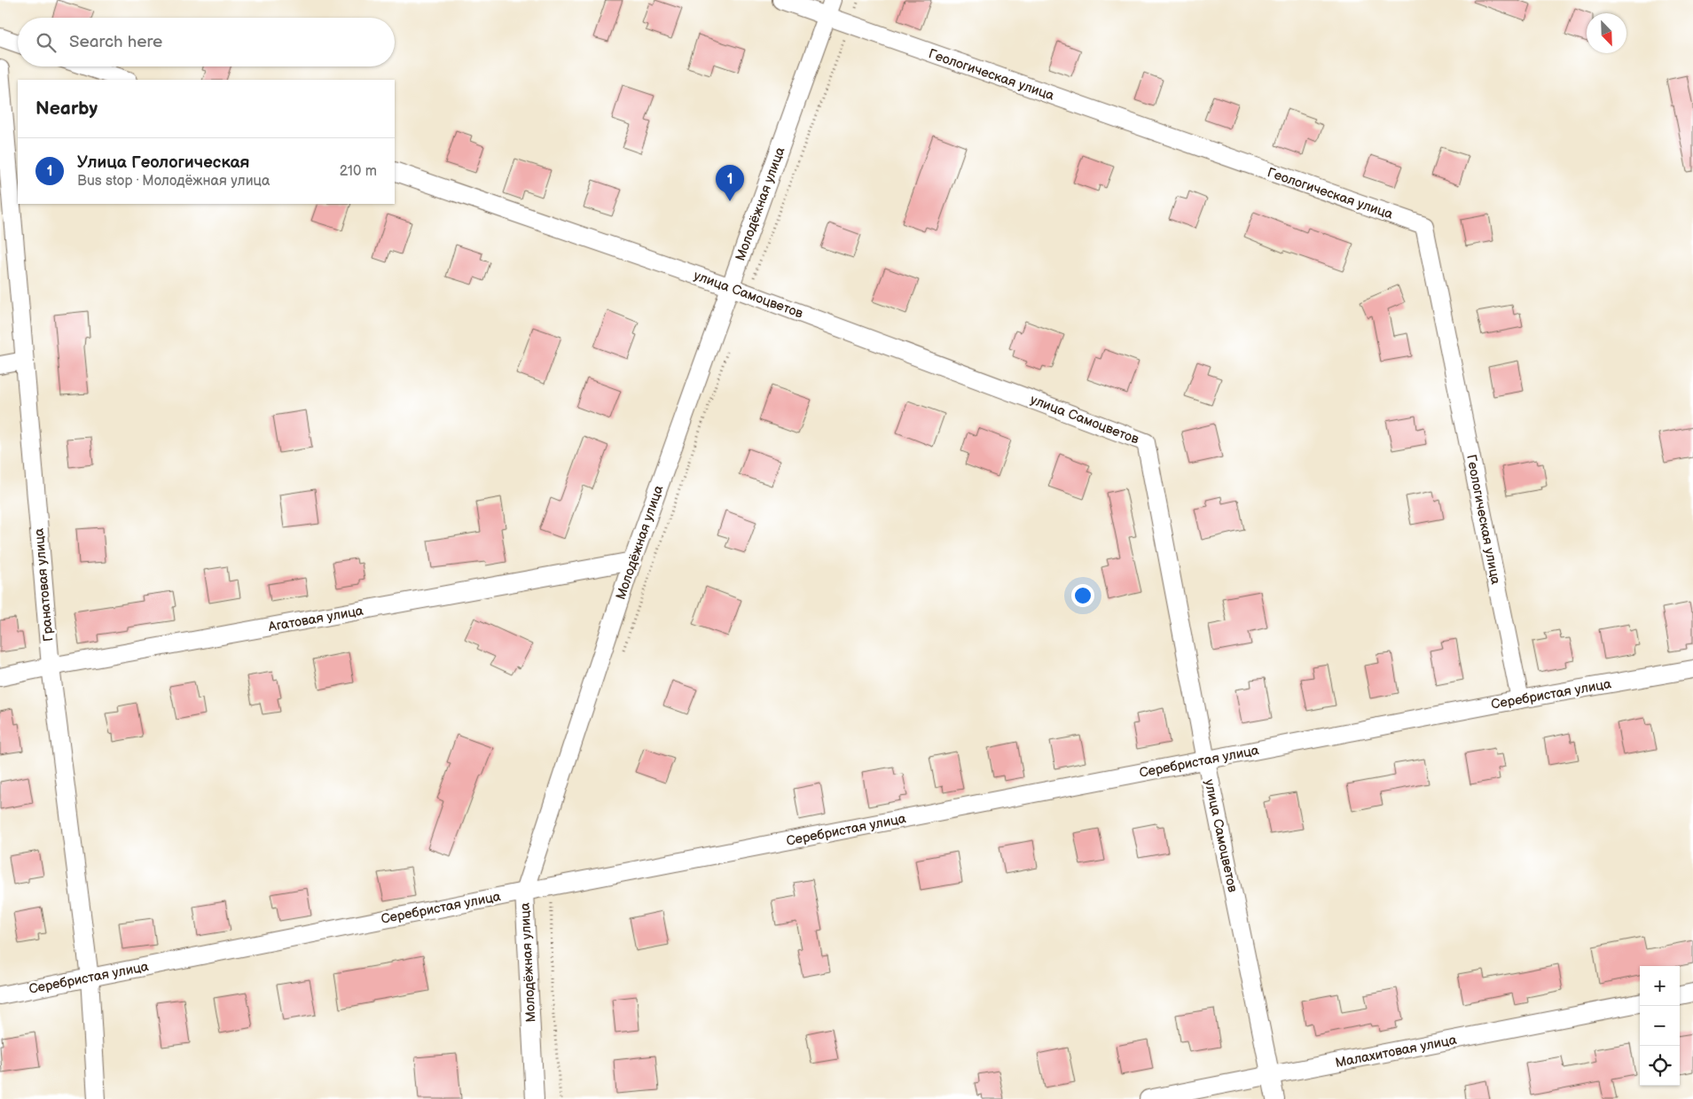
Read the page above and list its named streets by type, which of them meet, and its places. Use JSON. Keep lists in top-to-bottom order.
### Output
{
  "streets": {
    "street": [
      "Геологическая улица",
      "Молодёжная улица",
      "улица Самоцветов",
      "Гранатовая улица",
      "Агатовая улица",
      "Серебристая улица",
      "Малахитовая улица"
    ]
  },
  "crossings": [
    ["Геологическая улица", "Молодёжная улица"],
    ["Геологическая улица", "Серебристая улица"],
    ["Молодёжная улица", "улица Самоцветов"],
    ["Молодёжная улица", "Агатовая улица"],
    ["Молодёжная улица", "Серебристая улица"],
    ["улица Самоцветов", "Серебристая улица"],
    ["улица Самоцветов", "Малахитовая улица"],
    ["Гранатовая улица", "Агатовая улица"],
    ["Гранатовая улица", "Серебристая улица"]
  ],
  "north": "bottom right",
  "page": {
    "search": "Search here",
    "heading": "Nearby",
    "list": [
      {
        "mark": "1",
        "name": "Улица Геологическая",
        "note": "Bus stop · Молодёжная улица",
        "value": "210 m"
      }
    ],
    "pins": "1",
    "map_buttons": ["+", "−"]
  }
}
